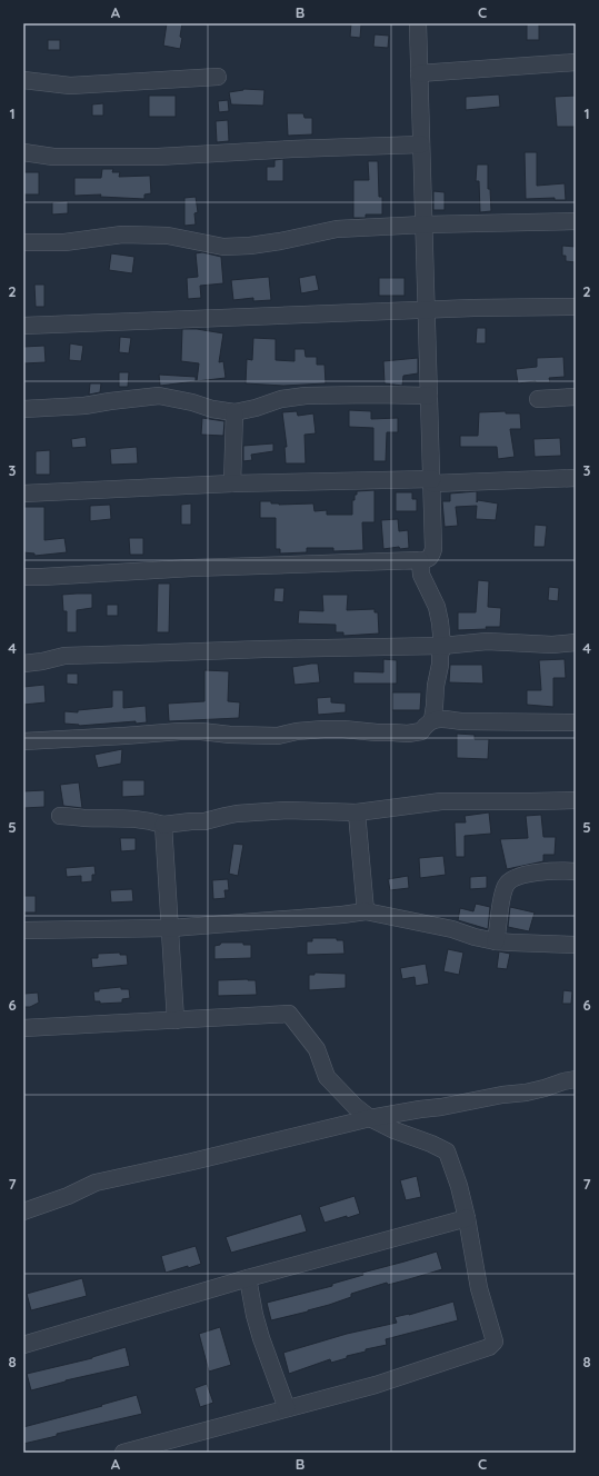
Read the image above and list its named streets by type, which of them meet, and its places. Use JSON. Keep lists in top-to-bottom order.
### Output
{
  "grid": {
    "columns": ["A", "B", "C"],
    "rows": [
      "1",
      "2",
      "3",
      "4",
      "5",
      "6",
      "7",
      "8"
    ]
  }
}
